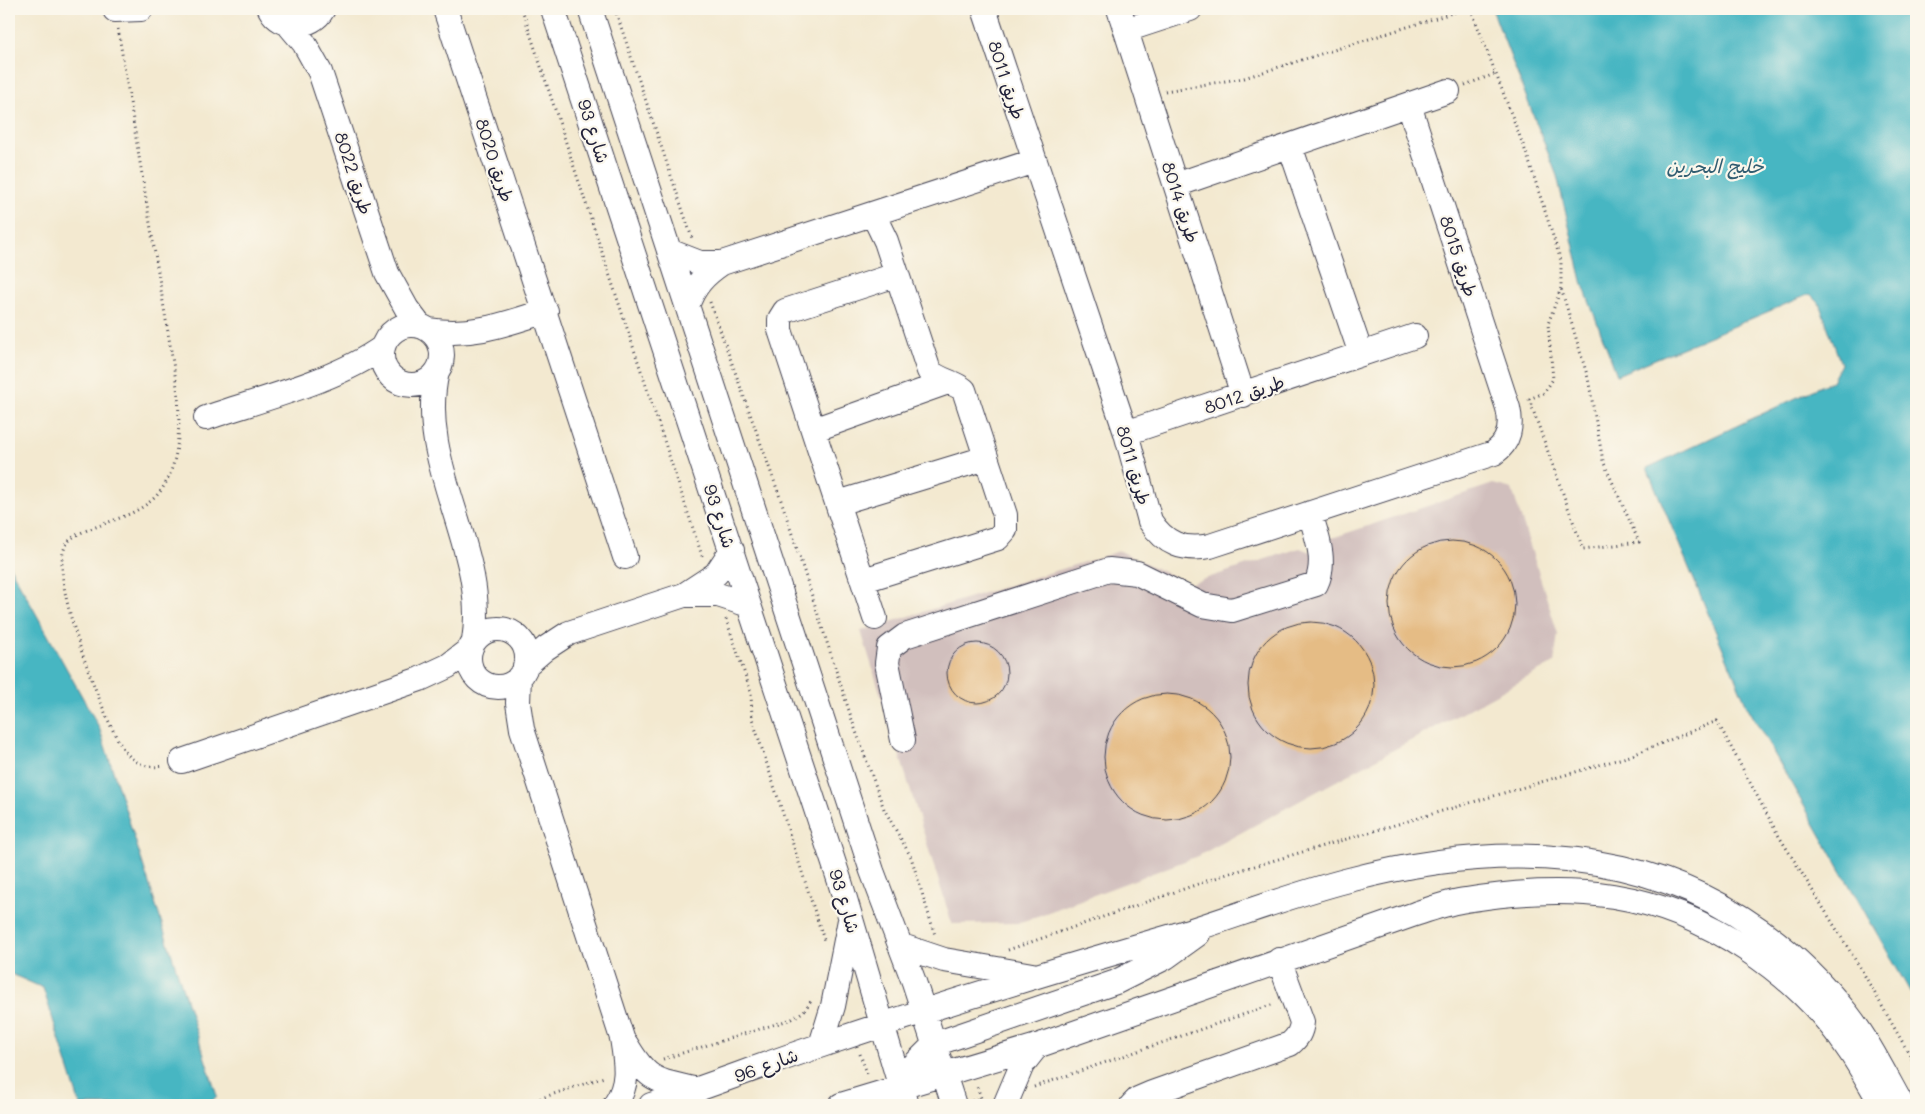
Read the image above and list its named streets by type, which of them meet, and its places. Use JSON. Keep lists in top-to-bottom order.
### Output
{
  "streets": {
    "street": [
      "طريق 8011",
      "شارع 93",
      "طريق 8020",
      "طريق 8022",
      "طريق 8014",
      "طريق 8015",
      "طريق 8012",
      "شارع 96"
    ]
  },
  "crossings": [
    ["طريق 8011", "طريق 8015"],
    ["طريق 8011", "طريق 8012"],
    ["شارع 93", "شارع 96"],
    ["طريق 8014", "طريق 8012"]
  ],
  "water": ["خليج البحرين"]
}
